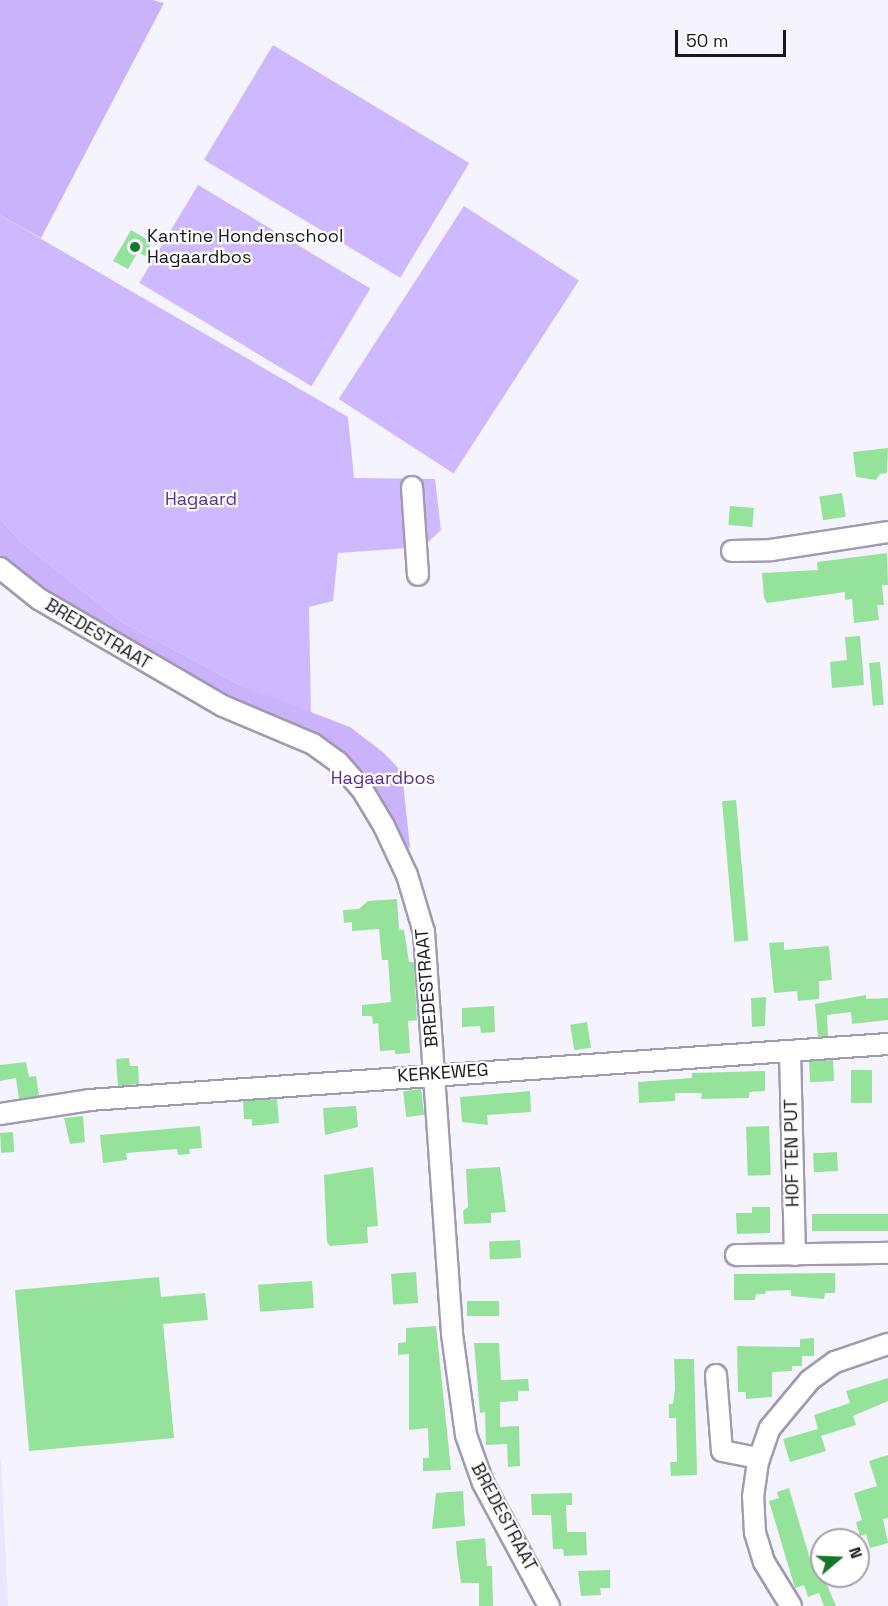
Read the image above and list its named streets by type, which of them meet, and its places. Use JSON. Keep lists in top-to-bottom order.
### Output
{
  "streets": {
    "street": ["BREDESTRAAT", "KERKEWEG", "HOF TEN PUT"]
  },
  "crossings": [
    ["BREDESTRAAT", "KERKEWEG"],
    ["KERKEWEG", "HOF TEN PUT"]
  ],
  "parks": ["Hagaard", "Hagaardbos"],
  "places": ["Kantine Hondenschool Hagaardbos"],
  "scale_bar": "50 m",
  "north": "right"
}
